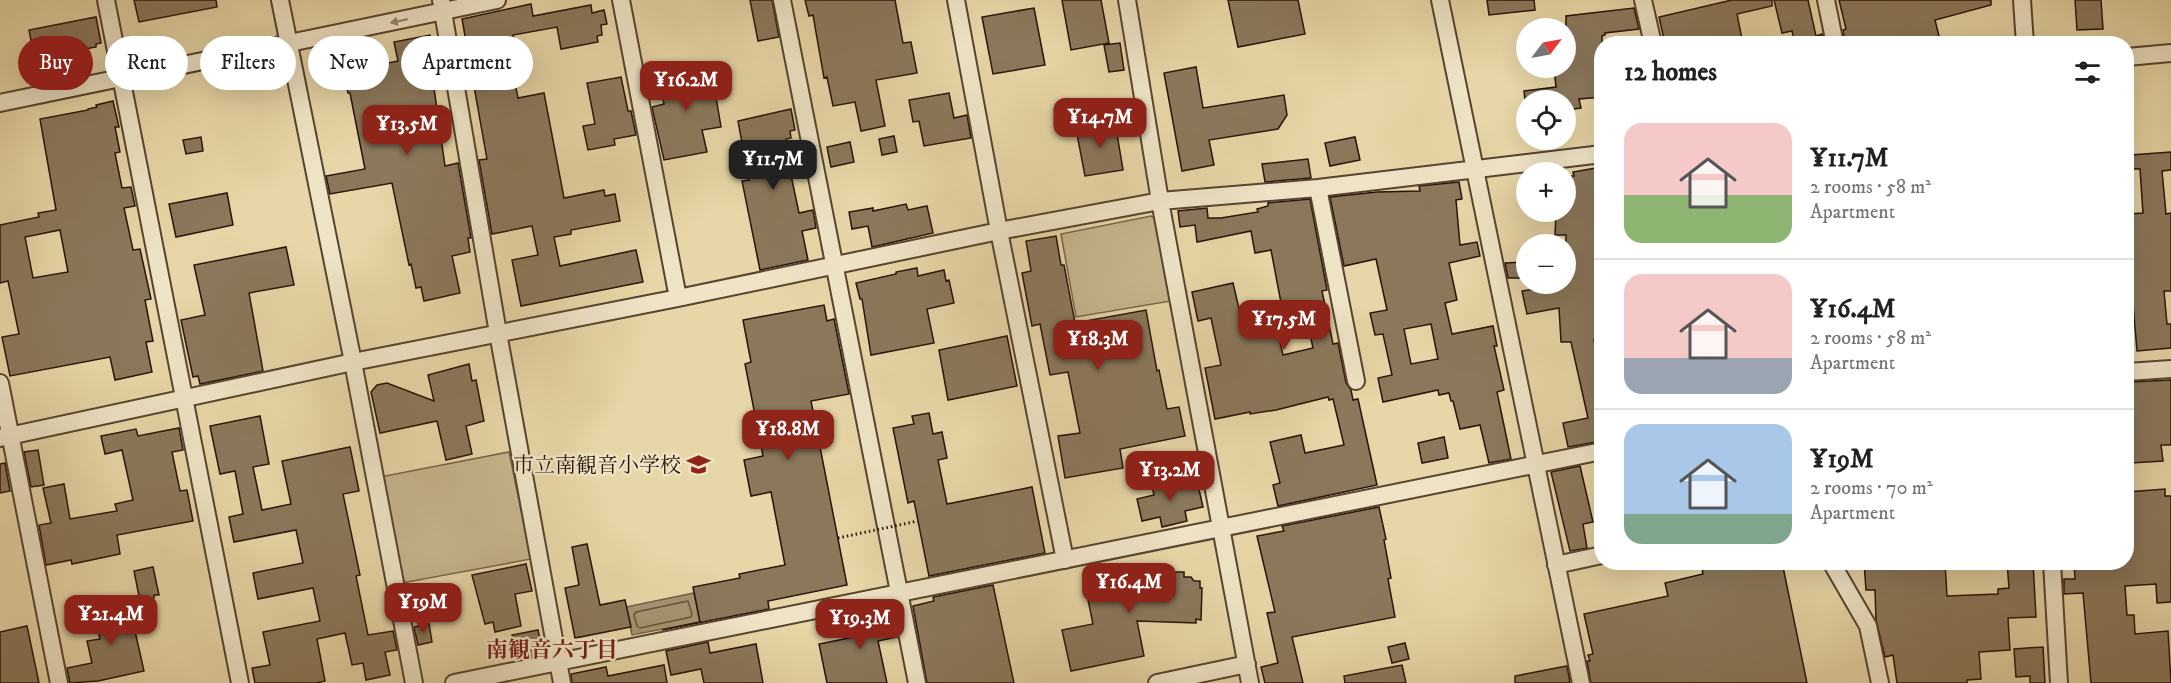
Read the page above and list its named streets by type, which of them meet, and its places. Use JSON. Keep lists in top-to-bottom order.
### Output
{
  "districts": ["南観音六丁目"],
  "places": {
    "school or university": ["市立南観音小学校"]
  },
  "north": "top right",
  "page": {
    "map_buttons": ["+", "−"],
    "chip": [
      "Buy",
      "Rent",
      "Filters",
      "New",
      "Apartment"
    ],
    "heading": "12 homes",
    "price": [
      "¥16.2M",
      "¥14.7M",
      "¥13.5M",
      "¥11.7M",
      "¥17.5M",
      "¥18.3M",
      "¥18.8M",
      "¥13.2M",
      "¥16.4M",
      "¥19M",
      "¥21.4M",
      "¥19.3M"
    ],
    "list": [
      {
        "name": "¥11.7M",
        "note": "2 rooms · 58 m² · Apartment"
      },
      {
        "name": "¥16.4M",
        "note": "2 rooms · 58 m² · Apartment"
      },
      {
        "name": "¥19M",
        "note": "2 rooms · 70 m² · Apartment"
      }
    ]
  }
}
